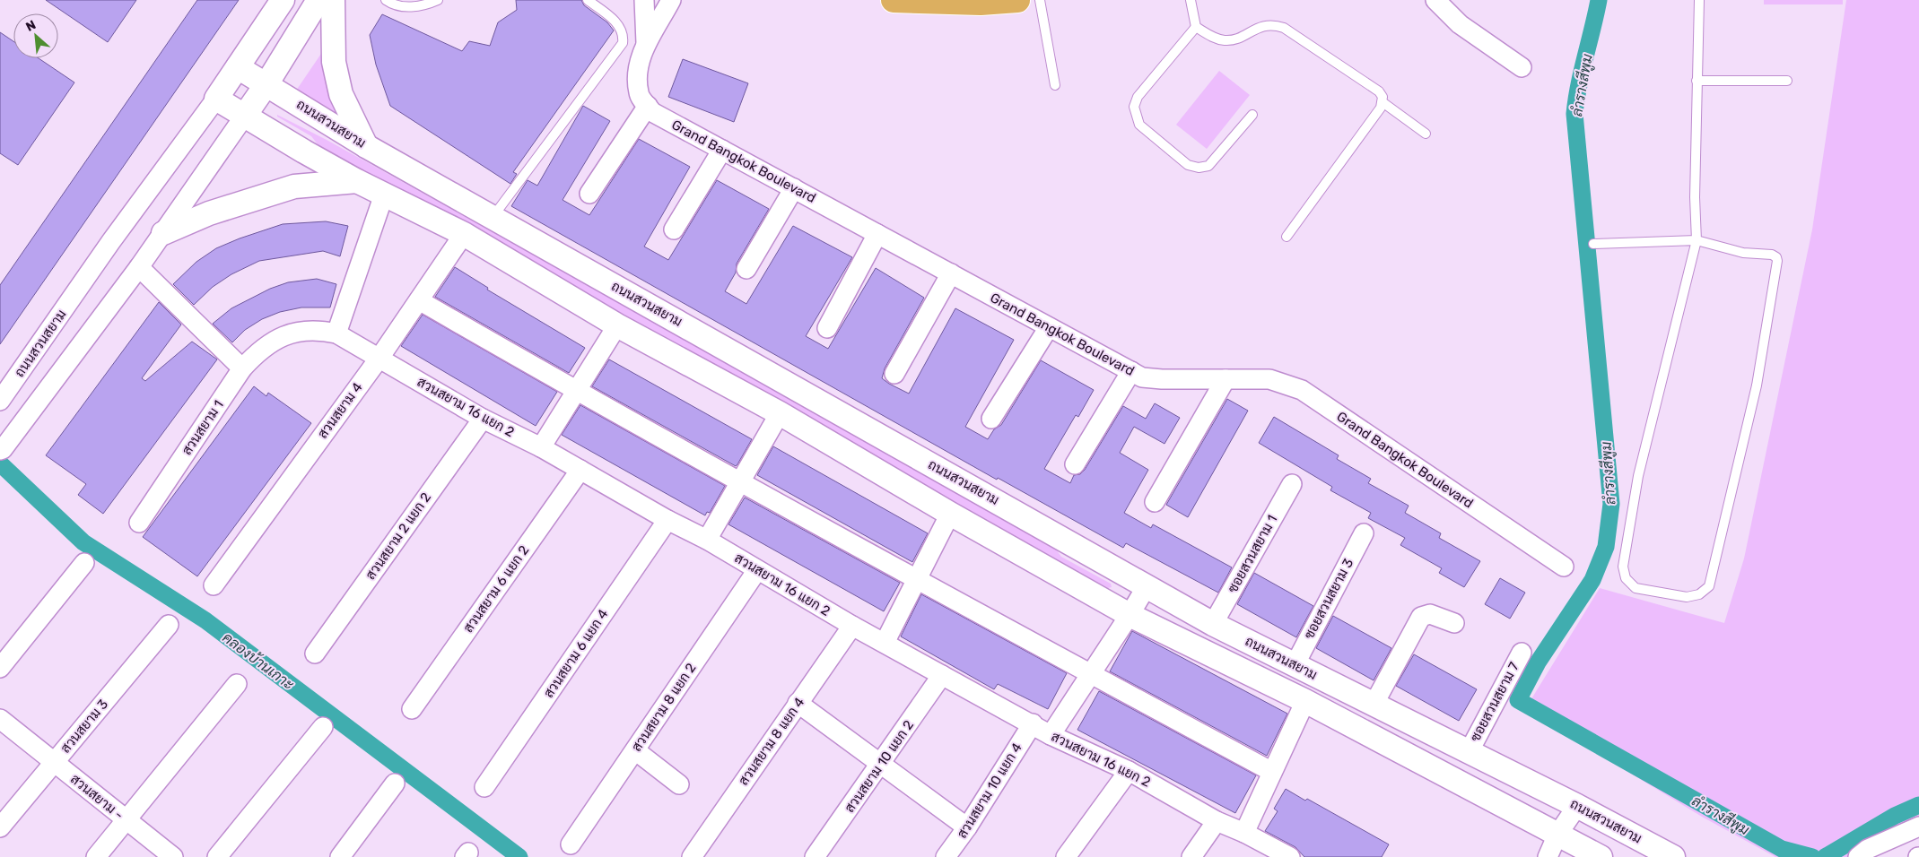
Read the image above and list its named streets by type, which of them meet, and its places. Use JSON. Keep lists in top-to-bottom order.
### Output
{
  "streets": {
    "street": [
      "ถนนสวนสยาม",
      "Grand Bangkok Boulevard",
      "สวนสยาม 16 แยก 2",
      "สวนสยาม 4",
      "สวนสยาม 1",
      "สวนสยาม 2 แยก 2",
      "ซอยสวนสยาม 1",
      "สวนสยาม 6 แยก 2",
      "ซอยสวนสยาม 3",
      "สวนสยาม 6 แยก 4",
      "ซอยสวนสยาม 7",
      "สวนสยาม 8 แยก 2",
      "สวนสยาม 3",
      "สวนสยาม 8 แยก 4",
      "สวนสยาม 10 แยก 2",
      "สวนสยาม 10 แยก 4",
      "สวนสยาม -"
    ]
  },
  "crossings": [
    ["ถนนสวนสยาม", "สวนสยาม 4"],
    ["ถนนสวนสยาม", "ซอยสวนสยาม 1"],
    ["ถนนสวนสยาม", "ซอยสวนสยาม 3"],
    ["ถนนสวนสยาม", "ซอยสวนสยาม 7"],
    ["สวนสยาม 16 แยก 2", "สวนสยาม 4"],
    ["สวนสยาม 16 แยก 2", "สวนสยาม 1"],
    ["สวนสยาม 16 แยก 2", "สวนสยาม 2 แยก 2"],
    ["สวนสยาม 16 แยก 2", "สวนสยาม 6 แยก 2"],
    ["สวนสยาม 16 แยก 2", "สวนสยาม 6 แยก 4"],
    ["สวนสยาม 16 แยก 2", "สวนสยาม 8 แยก 2"],
    ["สวนสยาม 16 แยก 2", "สวนสยาม 8 แยก 4"],
    ["สวนสยาม 16 แยก 2", "สวนสยาม 10 แยก 2"],
    ["สวนสยาม 16 แยก 2", "สวนสยาม 10 แยก 4"],
    ["สวนสยาม 3", "สวนสยาม -"]
  ],
  "water": ["ลำรางสีพูม", "คลองบ้านเกาะ"],
  "north": "top left"
}
